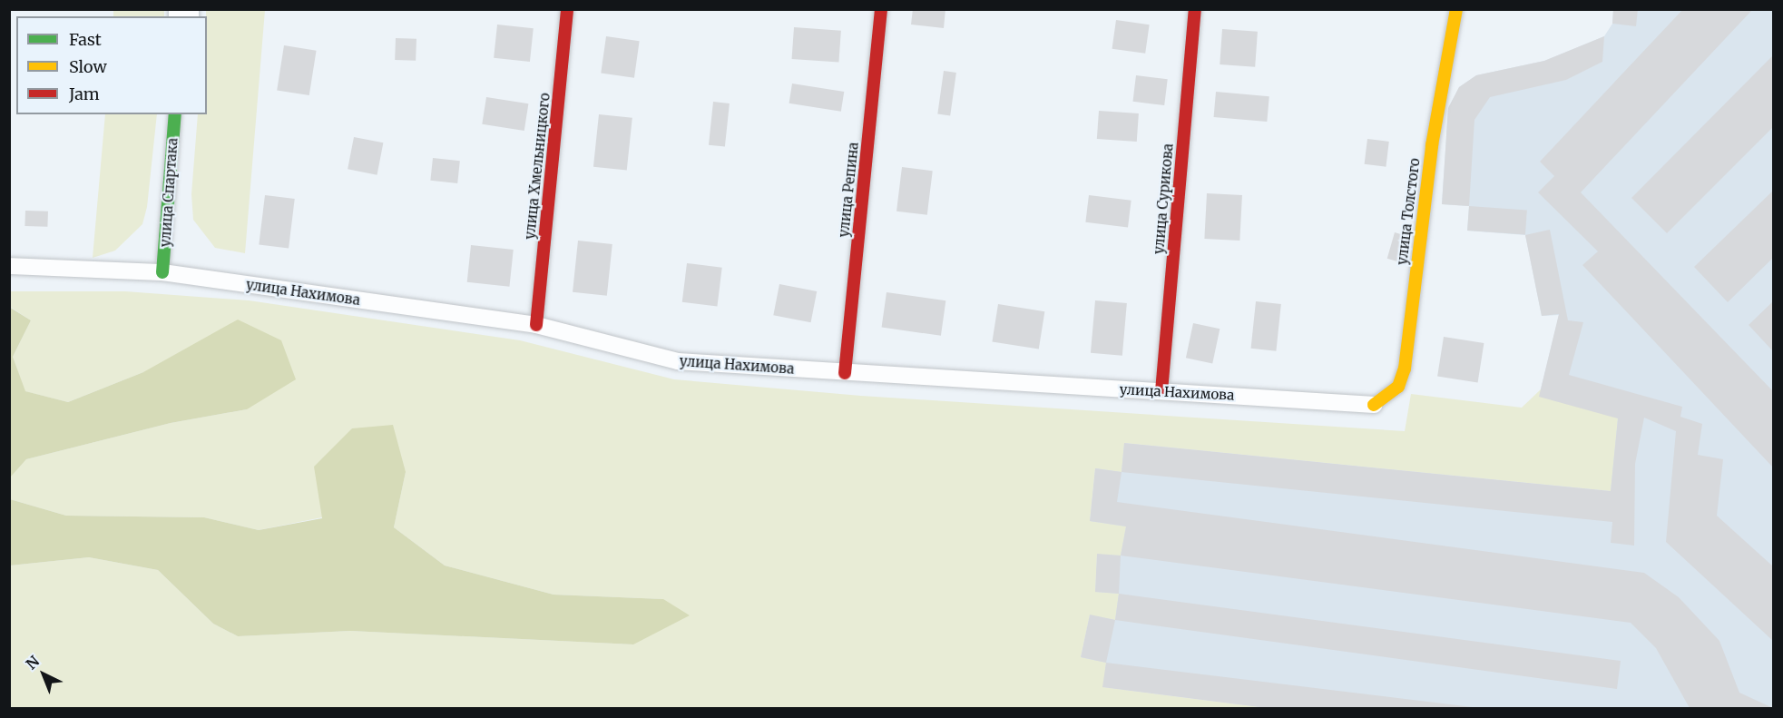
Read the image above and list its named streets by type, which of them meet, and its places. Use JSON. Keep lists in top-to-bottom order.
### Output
{
  "streets": {
    "street": [
      "улица Хмельницкого",
      "улица Репина",
      "улица Спартака",
      "улица Сурикова",
      "улица Толстого"
    ],
    "lane": ["улица Нахимова"]
  },
  "crossings": [
    ["улица Хмельницкого", "улица Нахимова"],
    ["улица Репина", "улица Нахимова"],
    ["улица Спартака", "улица Нахимова"],
    ["улица Сурикова", "улица Нахимова"],
    ["улица Толстого", "улица Нахимова"]
  ],
  "legend": ["Fast", "Slow", "Jam"],
  "north": "top left"
}
